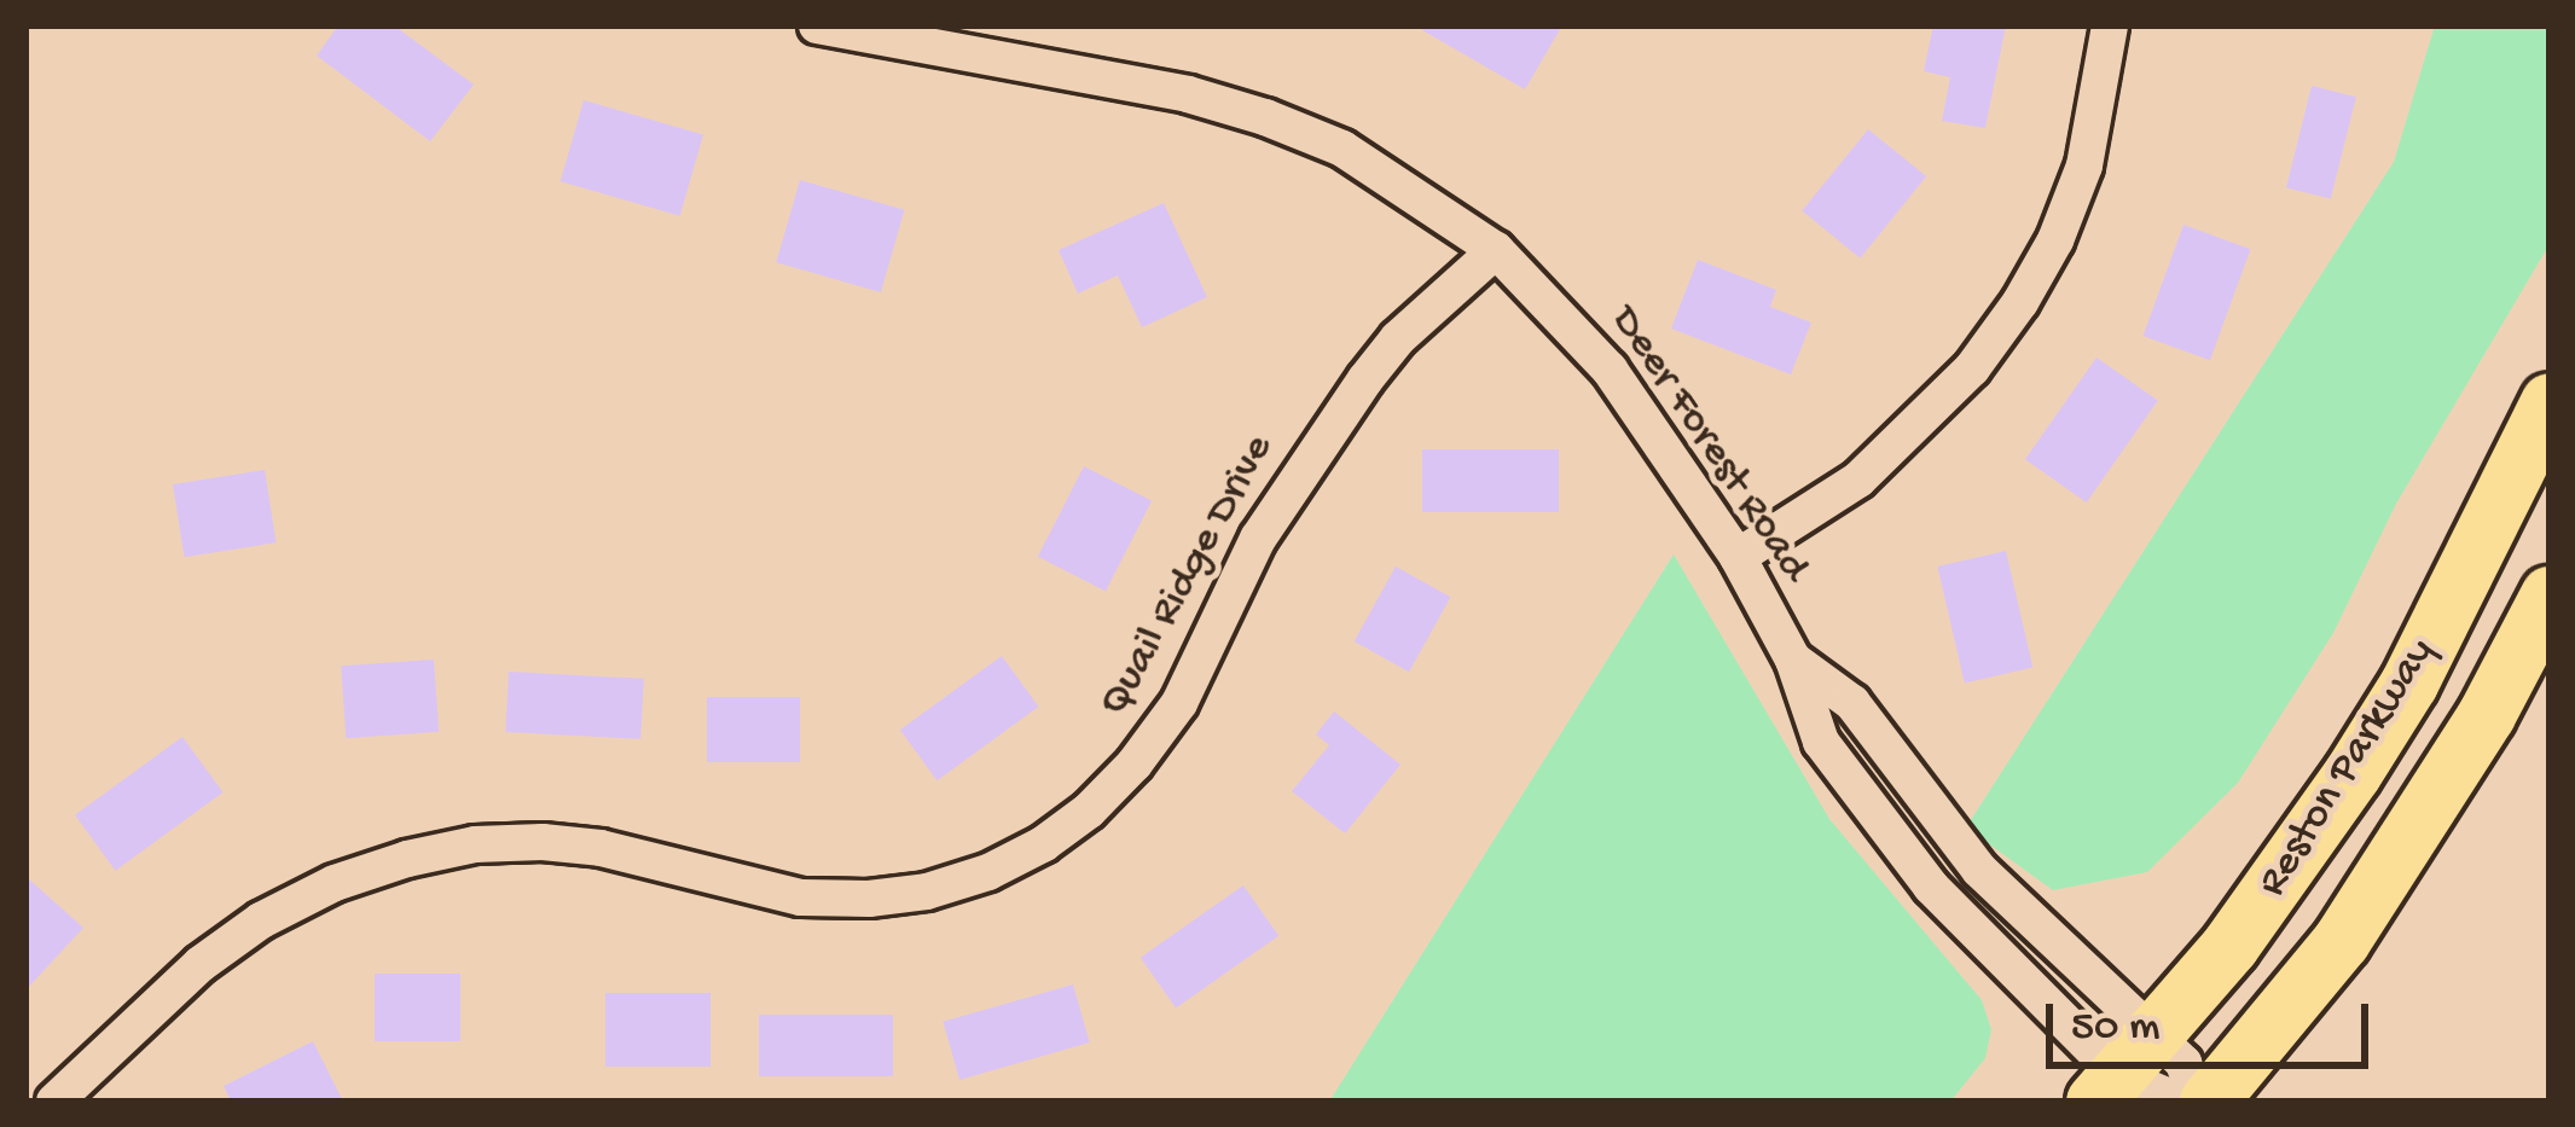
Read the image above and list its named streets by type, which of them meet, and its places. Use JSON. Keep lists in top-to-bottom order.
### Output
{
  "streets": {
    "main road": ["Reston Parkway"],
    "street": ["Deer Forest Road", "Quail Ridge Drive"]
  },
  "crossings": [
    ["Deer Forest Road", "Quail Ridge Drive"],
    ["Deer Forest Road", "Reston Parkway"]
  ],
  "scale_bar": "50 m"
}
